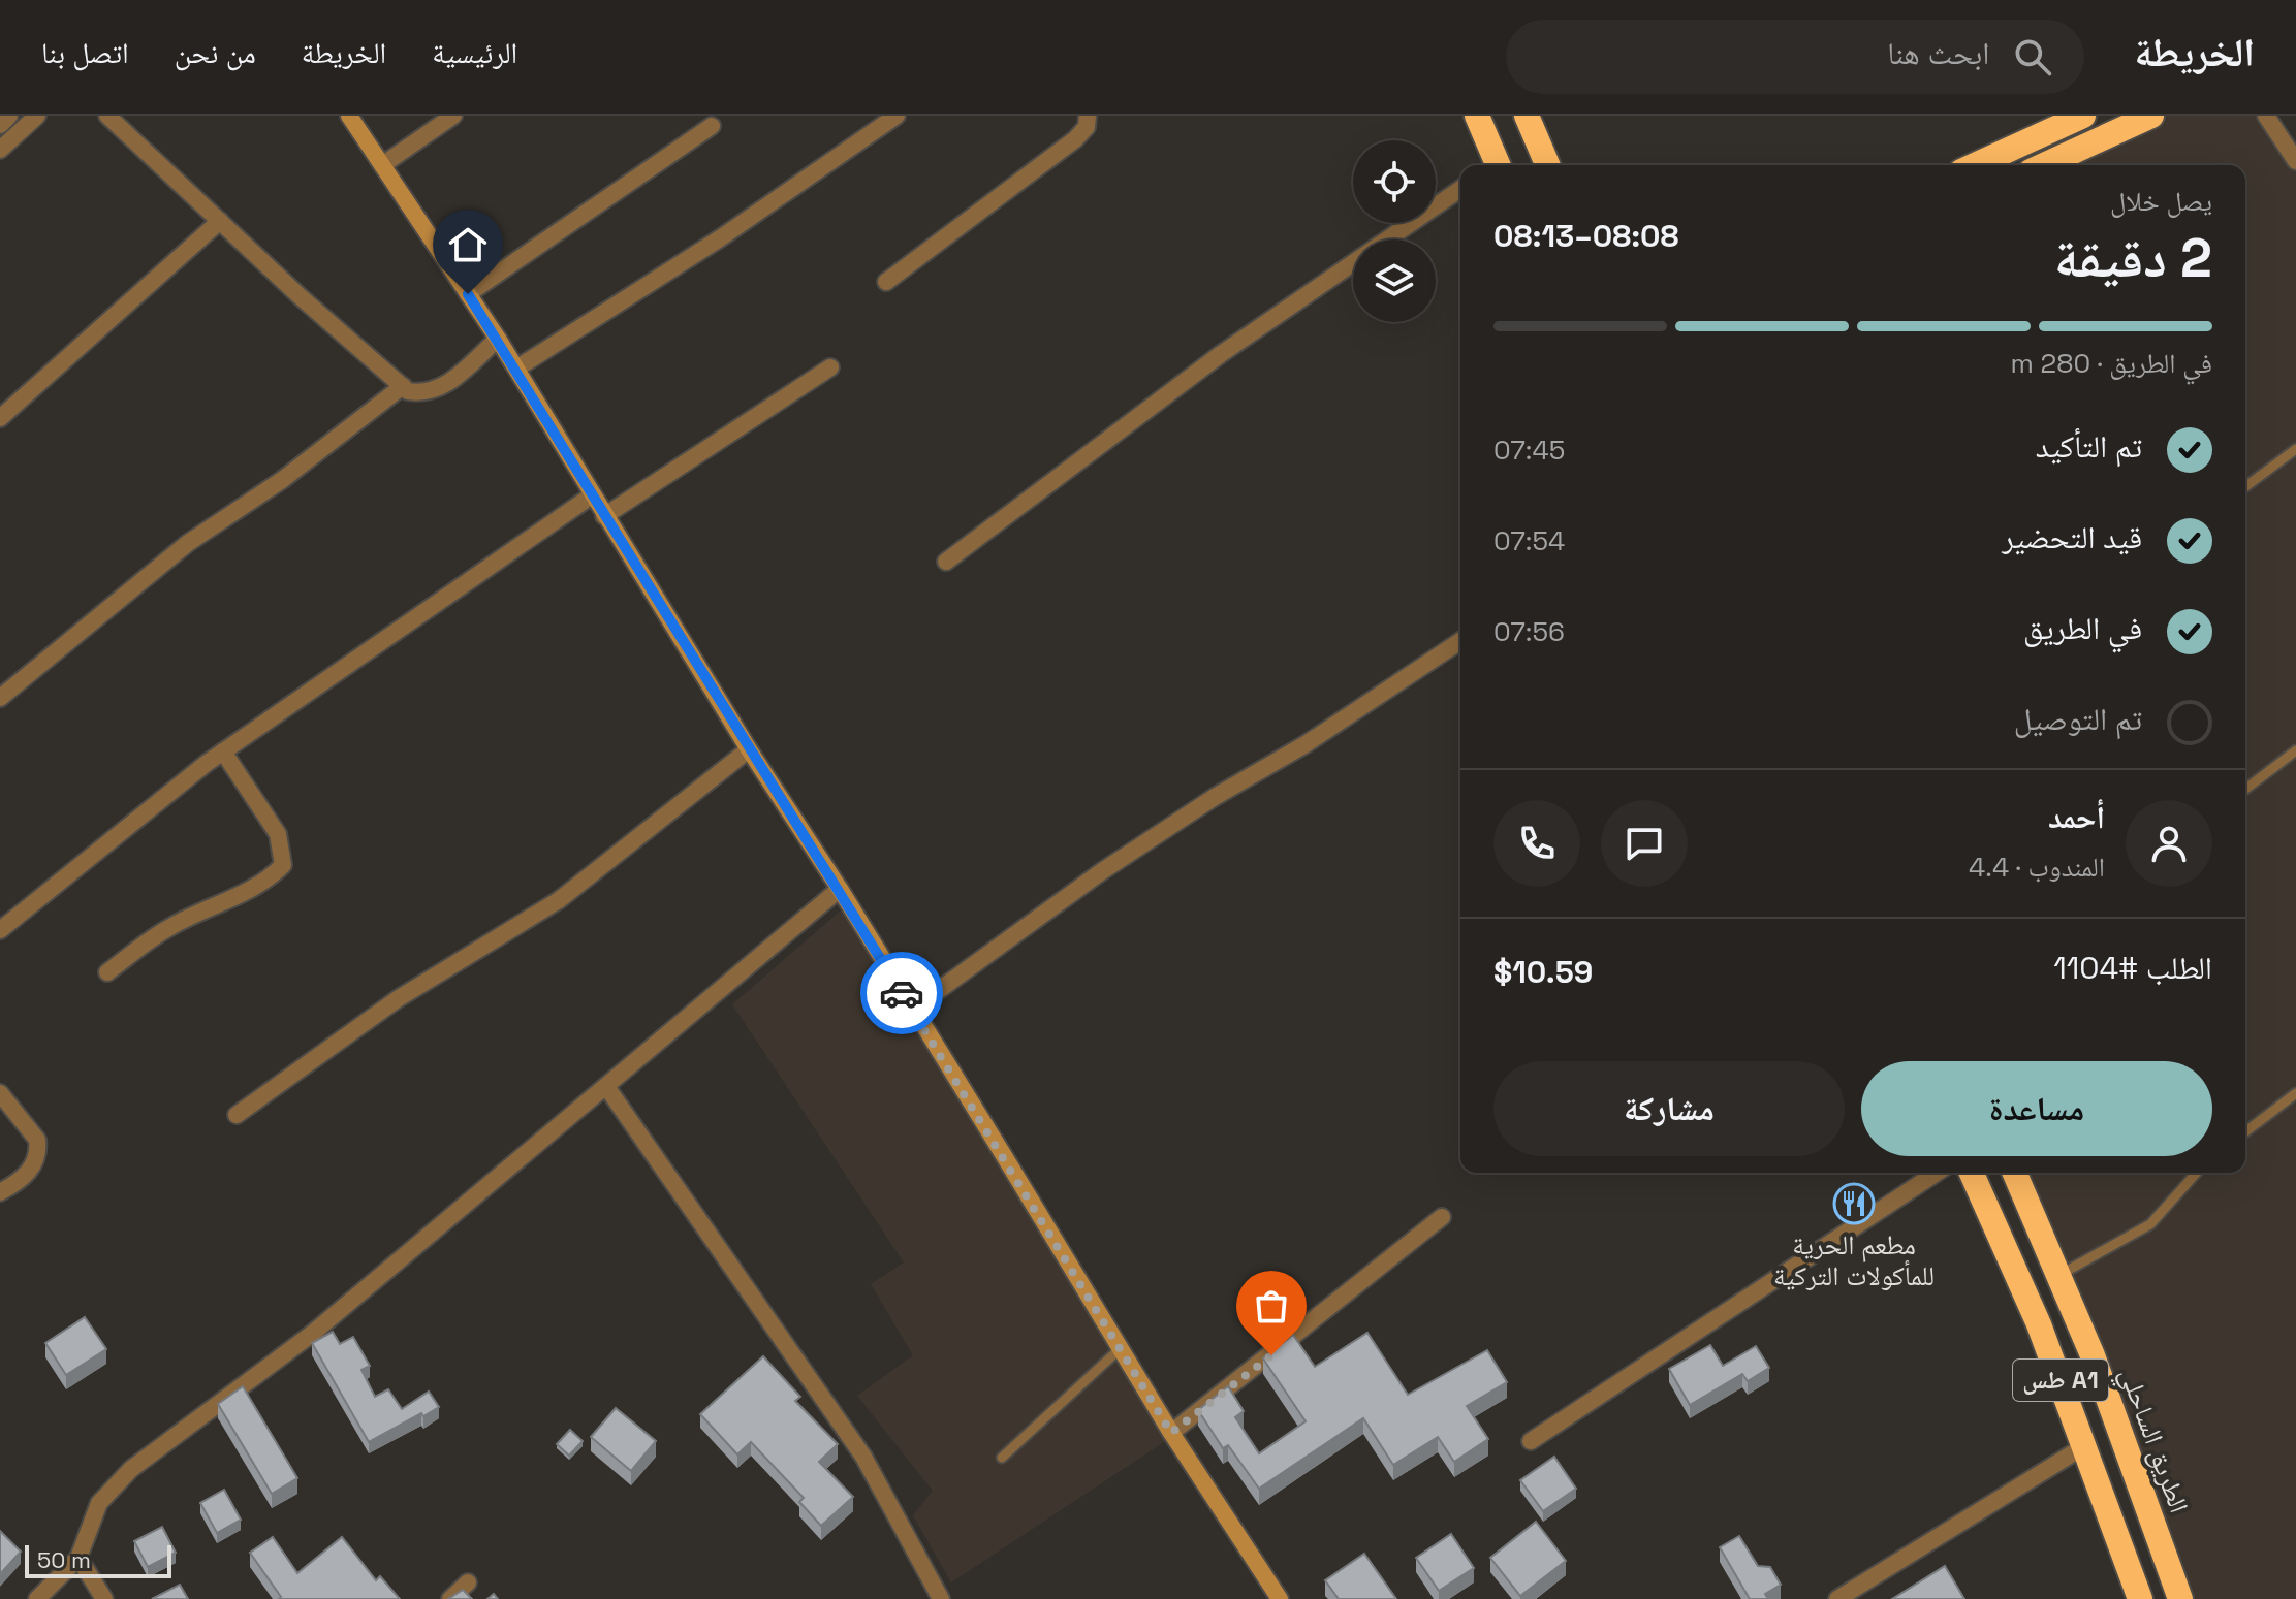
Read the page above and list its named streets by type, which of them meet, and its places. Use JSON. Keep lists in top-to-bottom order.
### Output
{
  "streets": {
    "highway": ["طس A1", "الطريق الساحلي"]
  },
  "places": {
    "restaurant": ["مطعم الحرية للمأكولات التركية"]
  },
  "scale_bar": "50 m",
  "page": {
    "header": "الخريطة",
    "search": "ابحث هنا",
    "nav": [
      "الرئيسية",
      "الخريطة",
      "من نحن",
      "اتصل بنا"
    ],
    "heading": ["2 دقيقة", "يصل خلال", "08:08–08:13"],
    "panel": [
      "أحمد",
      "المندوب · 4.4",
      "الطلب #1104",
      "$10.59"
    ],
    "bar": "في الطريق · 280 m",
    "list": [
      ["تم التأكيد", "07:45"],
      ["قيد التحضير", "07:54"],
      ["في الطريق", "07:56"],
      "تم التوصيل"
    ],
    "buttons": ["مساعدة", "مشاركة"],
    "scale": "50 m"
  }
}
